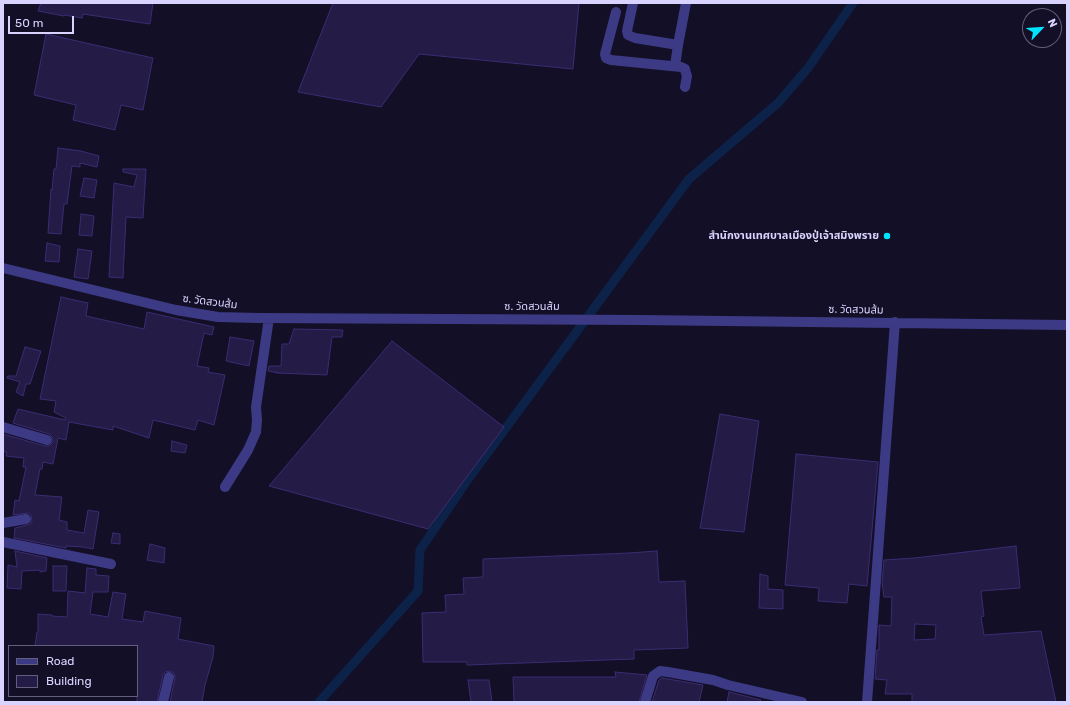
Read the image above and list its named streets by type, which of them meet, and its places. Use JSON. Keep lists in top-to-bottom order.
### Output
{
  "streets": {
    "street": ["ซ. วัดสวนส้ม"]
  },
  "places": ["สำนักงานเทศบาลเมืองปู่เจ้าสมิงพราย"],
  "legend": ["Road", "Building"],
  "scale_bar": "50 m",
  "north": "top right"
}
